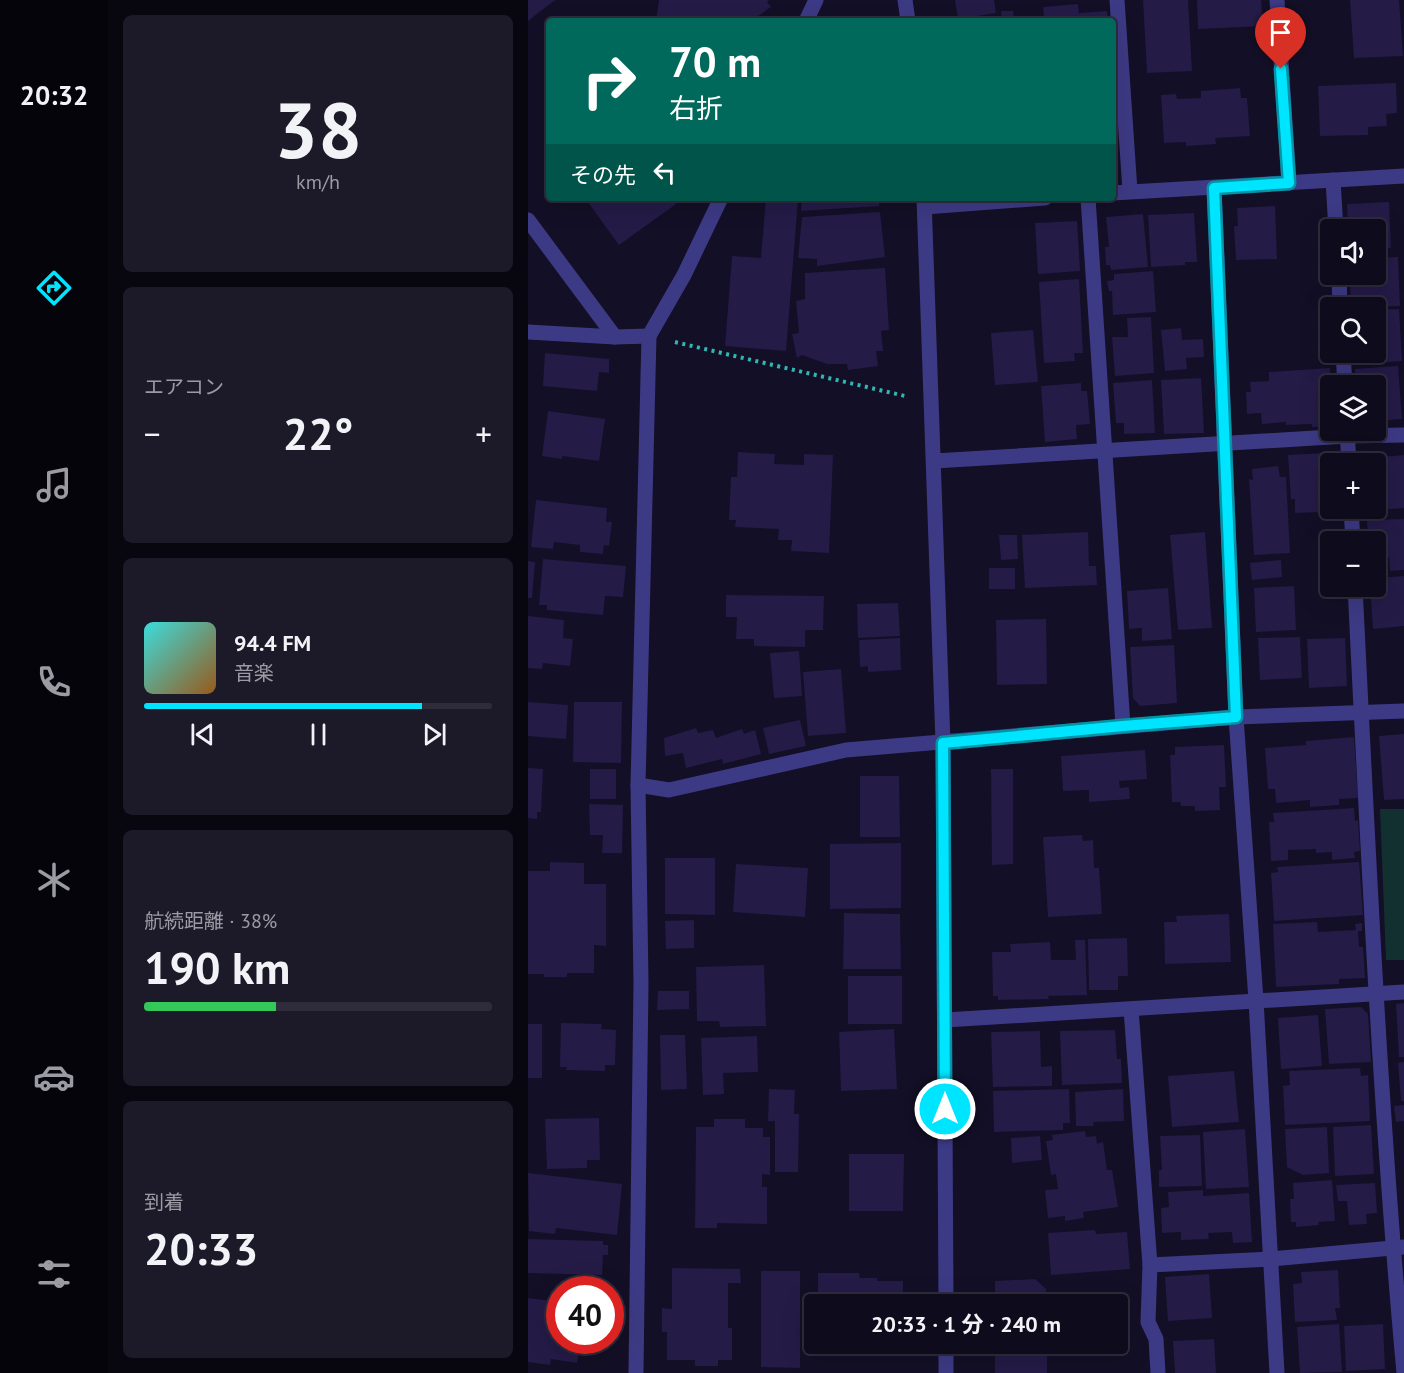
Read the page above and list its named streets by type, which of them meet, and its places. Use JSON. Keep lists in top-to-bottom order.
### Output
{
  "page": {
    "tabs": "20:32",
    "tile": [
      ["38", "km/h"],
      "エアコン",
      ["航続距離 · 38%", "190 km"],
      ["到着", "20:33"]
    ],
    "turn": ["70 m", "右折"],
    "then": "その先",
    "map_buttons": ["+", "−"],
    "heat": ["−", "22°", "+"],
    "song": ["94.4 FM", "音楽"],
    "limit": "40",
    "trip": "20:33 · 1 分 · 240 m"
  }
}
